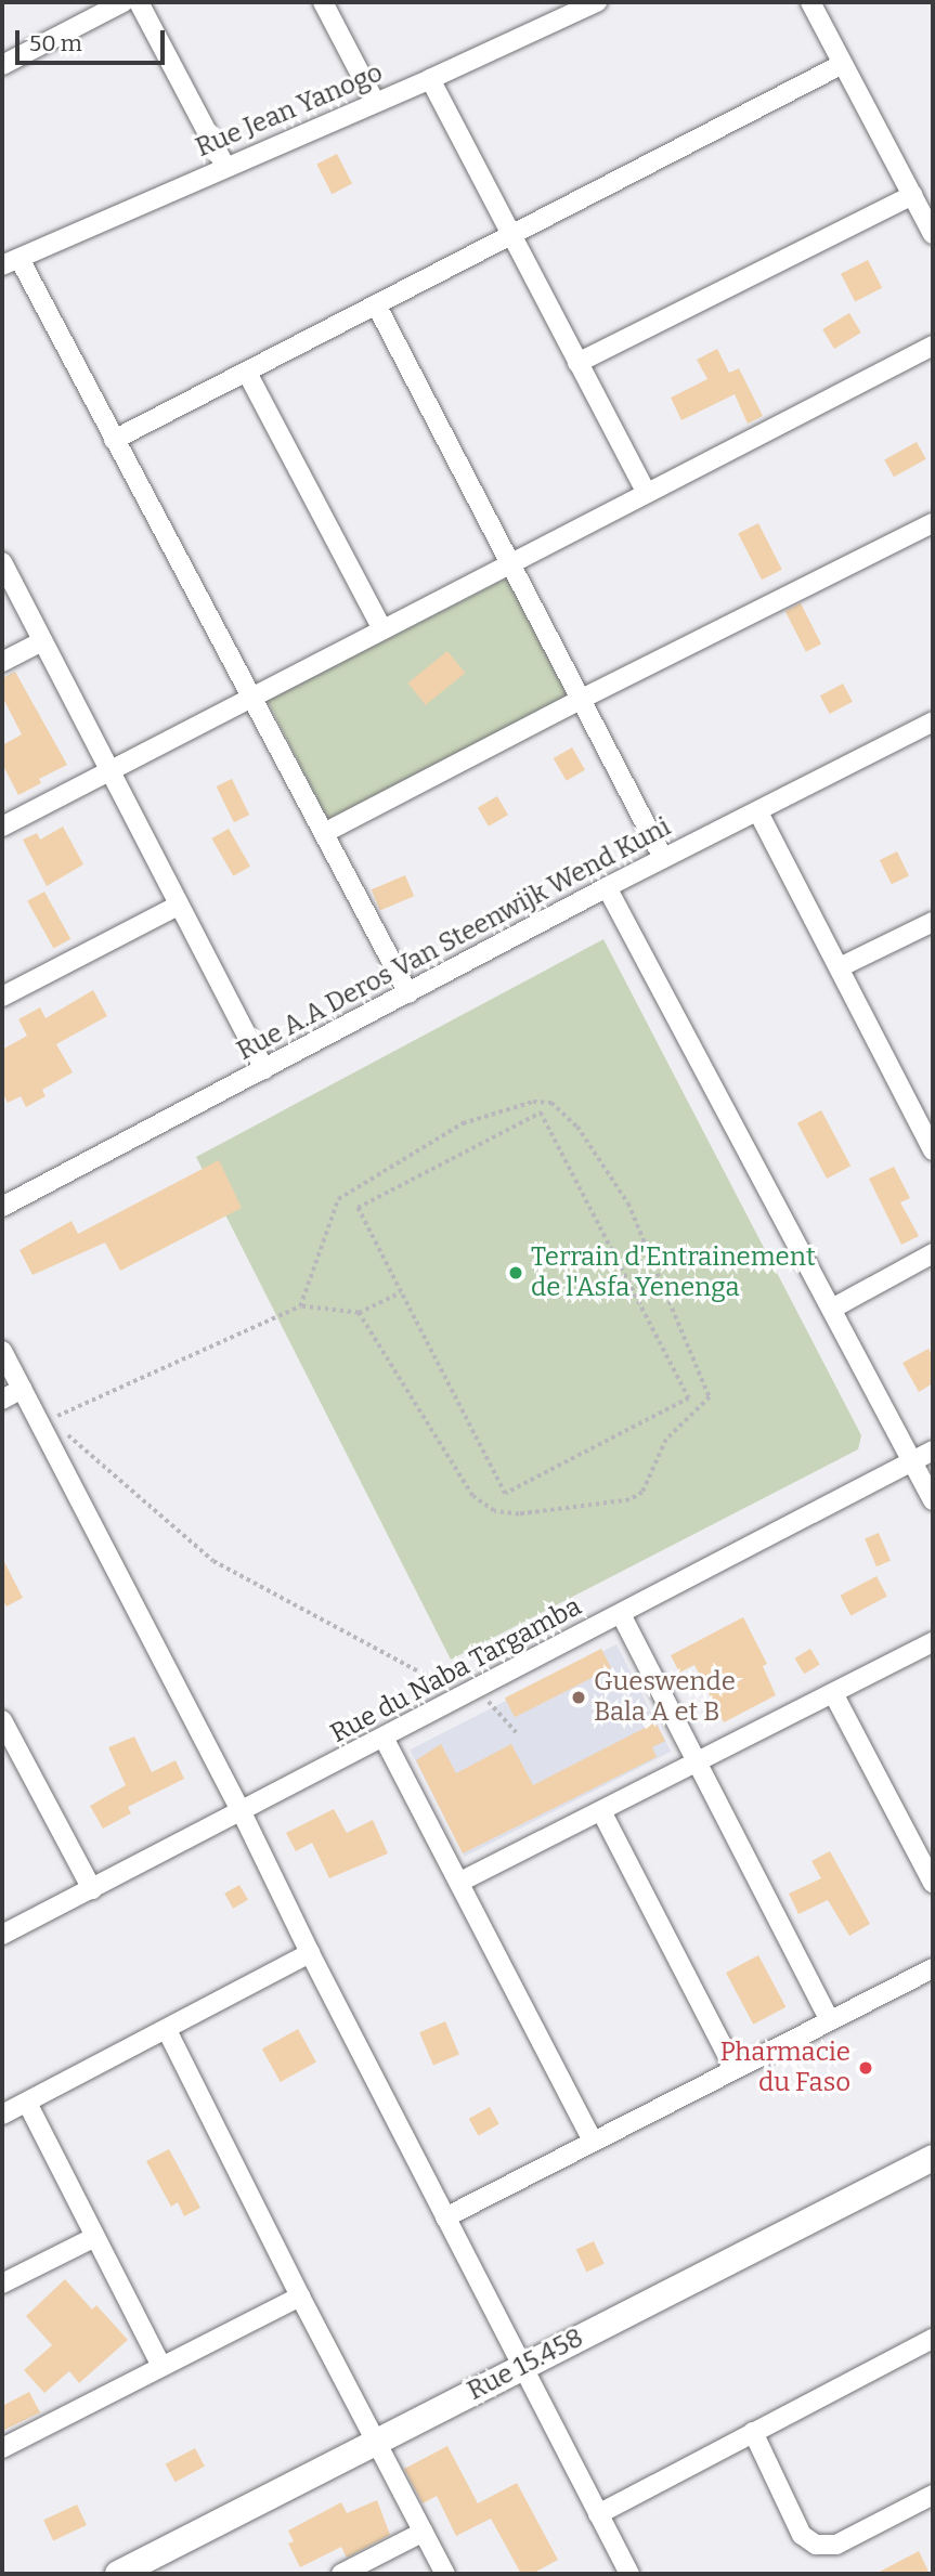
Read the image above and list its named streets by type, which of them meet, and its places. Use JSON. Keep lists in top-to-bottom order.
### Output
{
  "streets": {
    "main road": ["Rue 15.458"],
    "street": ["Rue Jean Yanogo", "Rue A.A Deros Van Steenwijk Wend Kuni", "Rue du Naba Targamba"]
  },
  "places": ["Terrain d'Entrainement de l'Asfa Yenenga", "Gueswende Bala A et B", "Pharmacie du Faso"],
  "scale_bar": "50 m"
}
